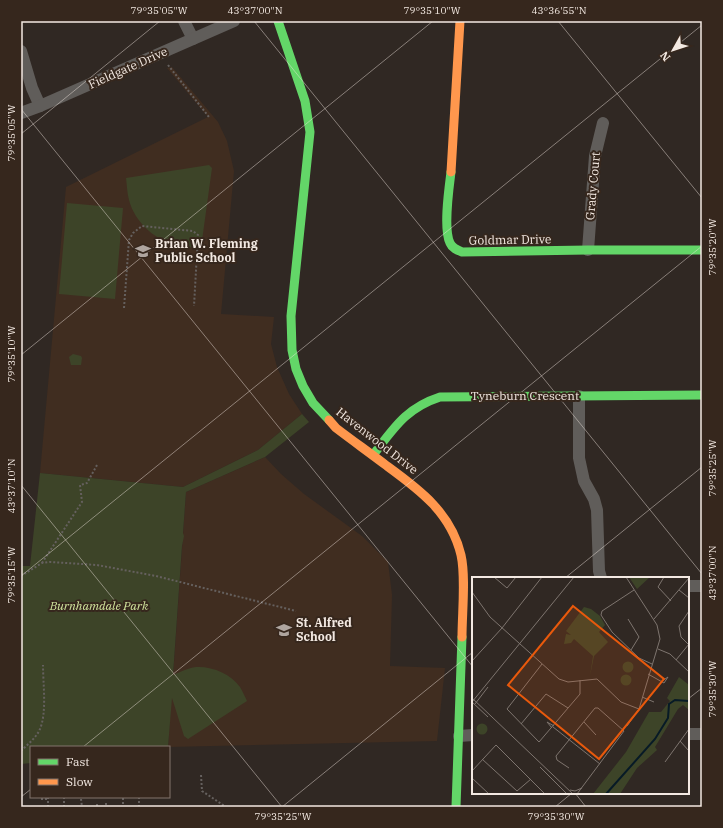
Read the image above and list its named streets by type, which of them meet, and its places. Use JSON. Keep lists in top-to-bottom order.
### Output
{
  "streets": {
    "street": [
      "Fieldgate Drive",
      "Grady Court",
      "Goldmar Drive",
      "Tyneburn Crescent",
      "Havenwood Drive"
    ]
  },
  "crossings": [
    ["Grady Court", "Goldmar Drive"],
    ["Tyneburn Crescent", "Havenwood Drive"]
  ],
  "parks": ["Burnhamdale Park"],
  "places": {
    "school or university": ["Brian W. Fleming Public School", "St. Alfred School"]
  },
  "legend": ["Fast", "Slow"],
  "north": "bottom left",
  "coordinates": [
    "79°35'05\"W",
    "43°37'00\"N",
    "79°35'10\"W",
    "43°36'55\"N",
    "79°35'20\"W",
    "79°35'25\"W",
    "43°37'10\"N",
    "79°35'15\"W",
    "79°35'30\"W"
  ]
}
